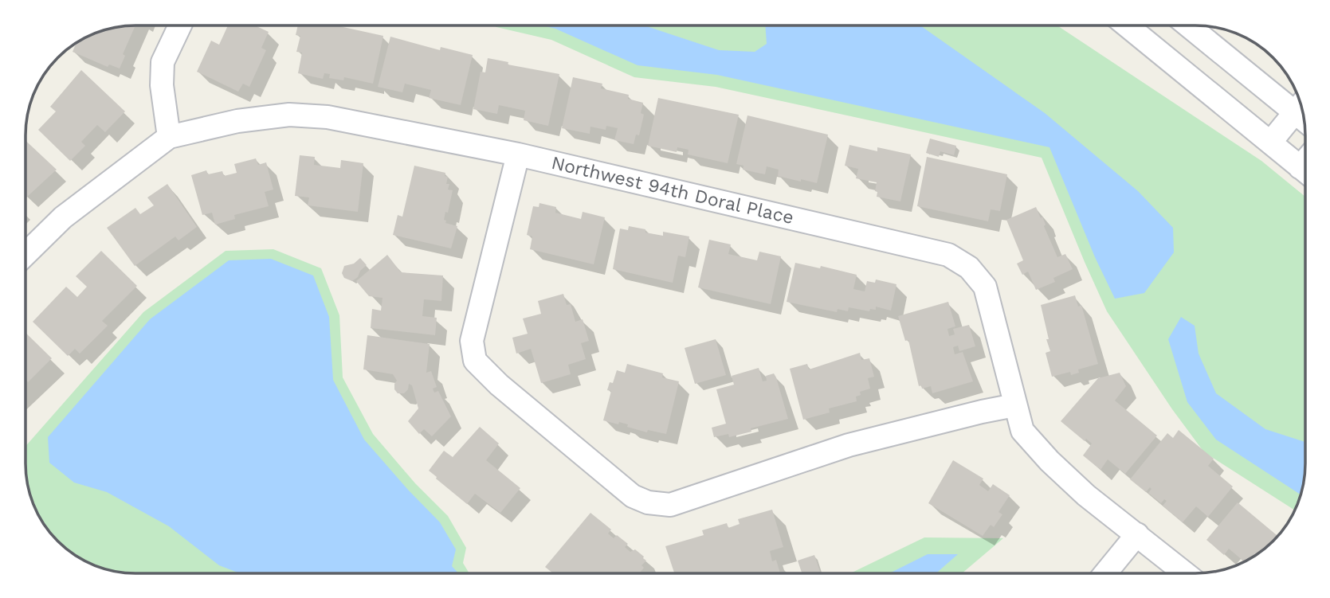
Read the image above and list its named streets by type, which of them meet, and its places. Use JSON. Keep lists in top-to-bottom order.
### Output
{
  "streets": {
    "street": ["Northwest 94th Doral Place"]
  }
}
